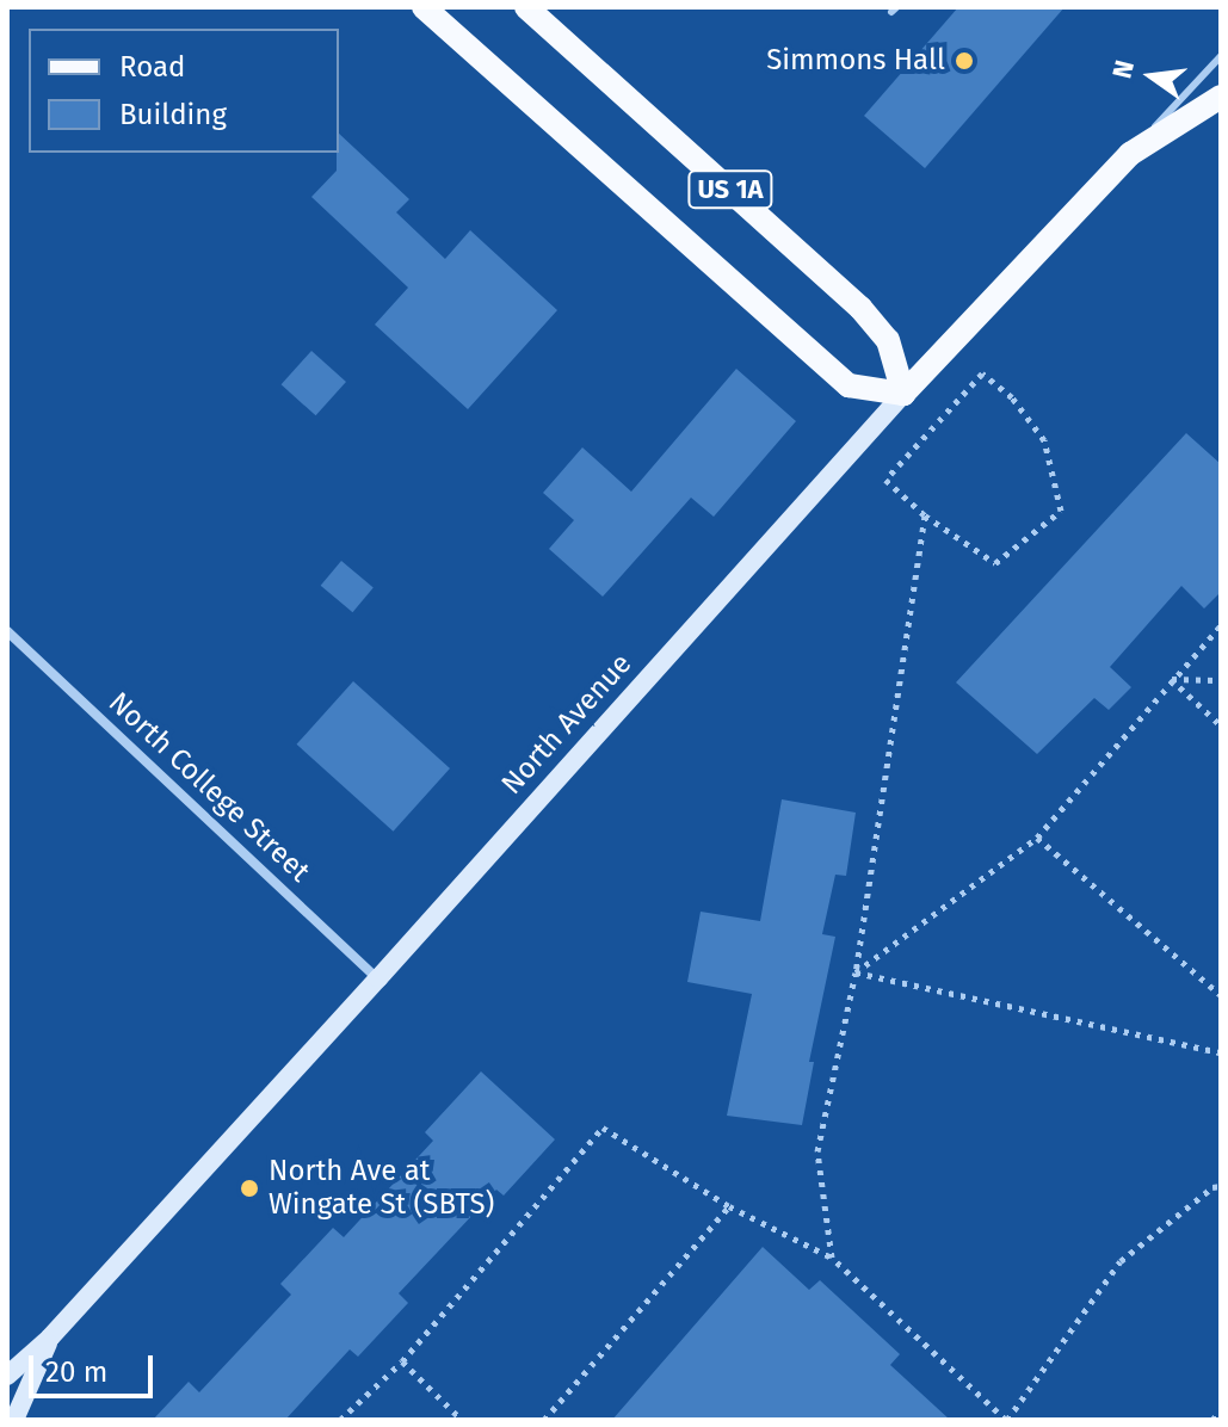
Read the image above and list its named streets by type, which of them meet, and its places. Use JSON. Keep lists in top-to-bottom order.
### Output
{
  "streets": {
    "main road": ["US 1A", "North Avenue"],
    "street": ["North College Street"]
  },
  "crossings": [
    ["US 1A", "North Avenue"],
    ["North Avenue", "North College Street"]
  ],
  "places": ["Simmons Hall", "North Ave at Wingate St (SBTS)"],
  "legend": ["Road", "Building"],
  "scale_bar": "20 m",
  "north": "left"
}
